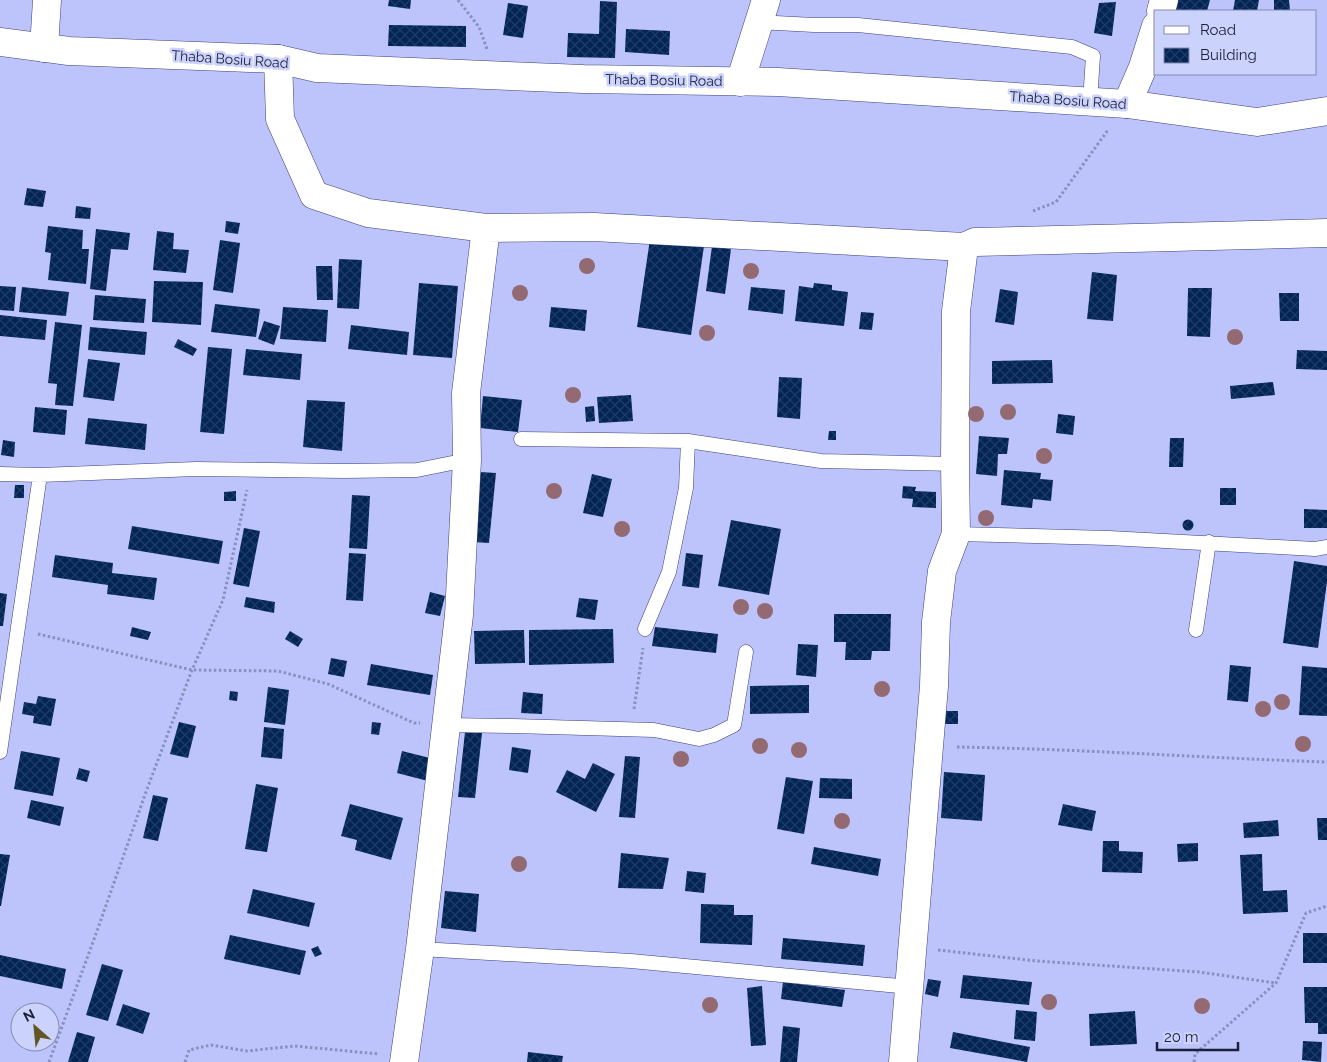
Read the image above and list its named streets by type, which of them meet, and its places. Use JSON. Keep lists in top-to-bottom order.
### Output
{
  "streets": {
    "street": ["Thaba Bosiu Road"]
  },
  "legend": ["Road", "Building"],
  "scale_bar": "20 m",
  "north": "top left"
}
